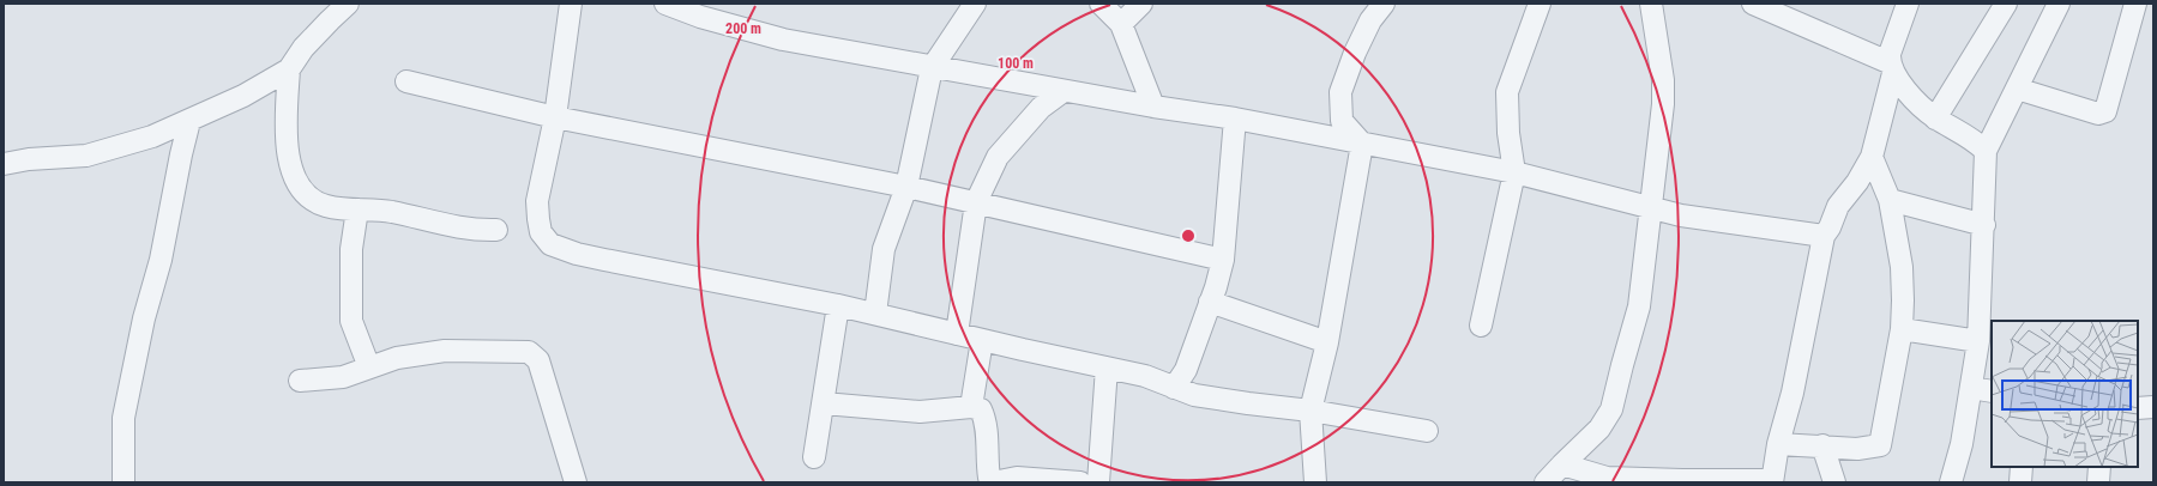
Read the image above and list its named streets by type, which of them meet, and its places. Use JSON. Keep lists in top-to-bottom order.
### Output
{
  "rings": ["200 m", "100 m"]
}
